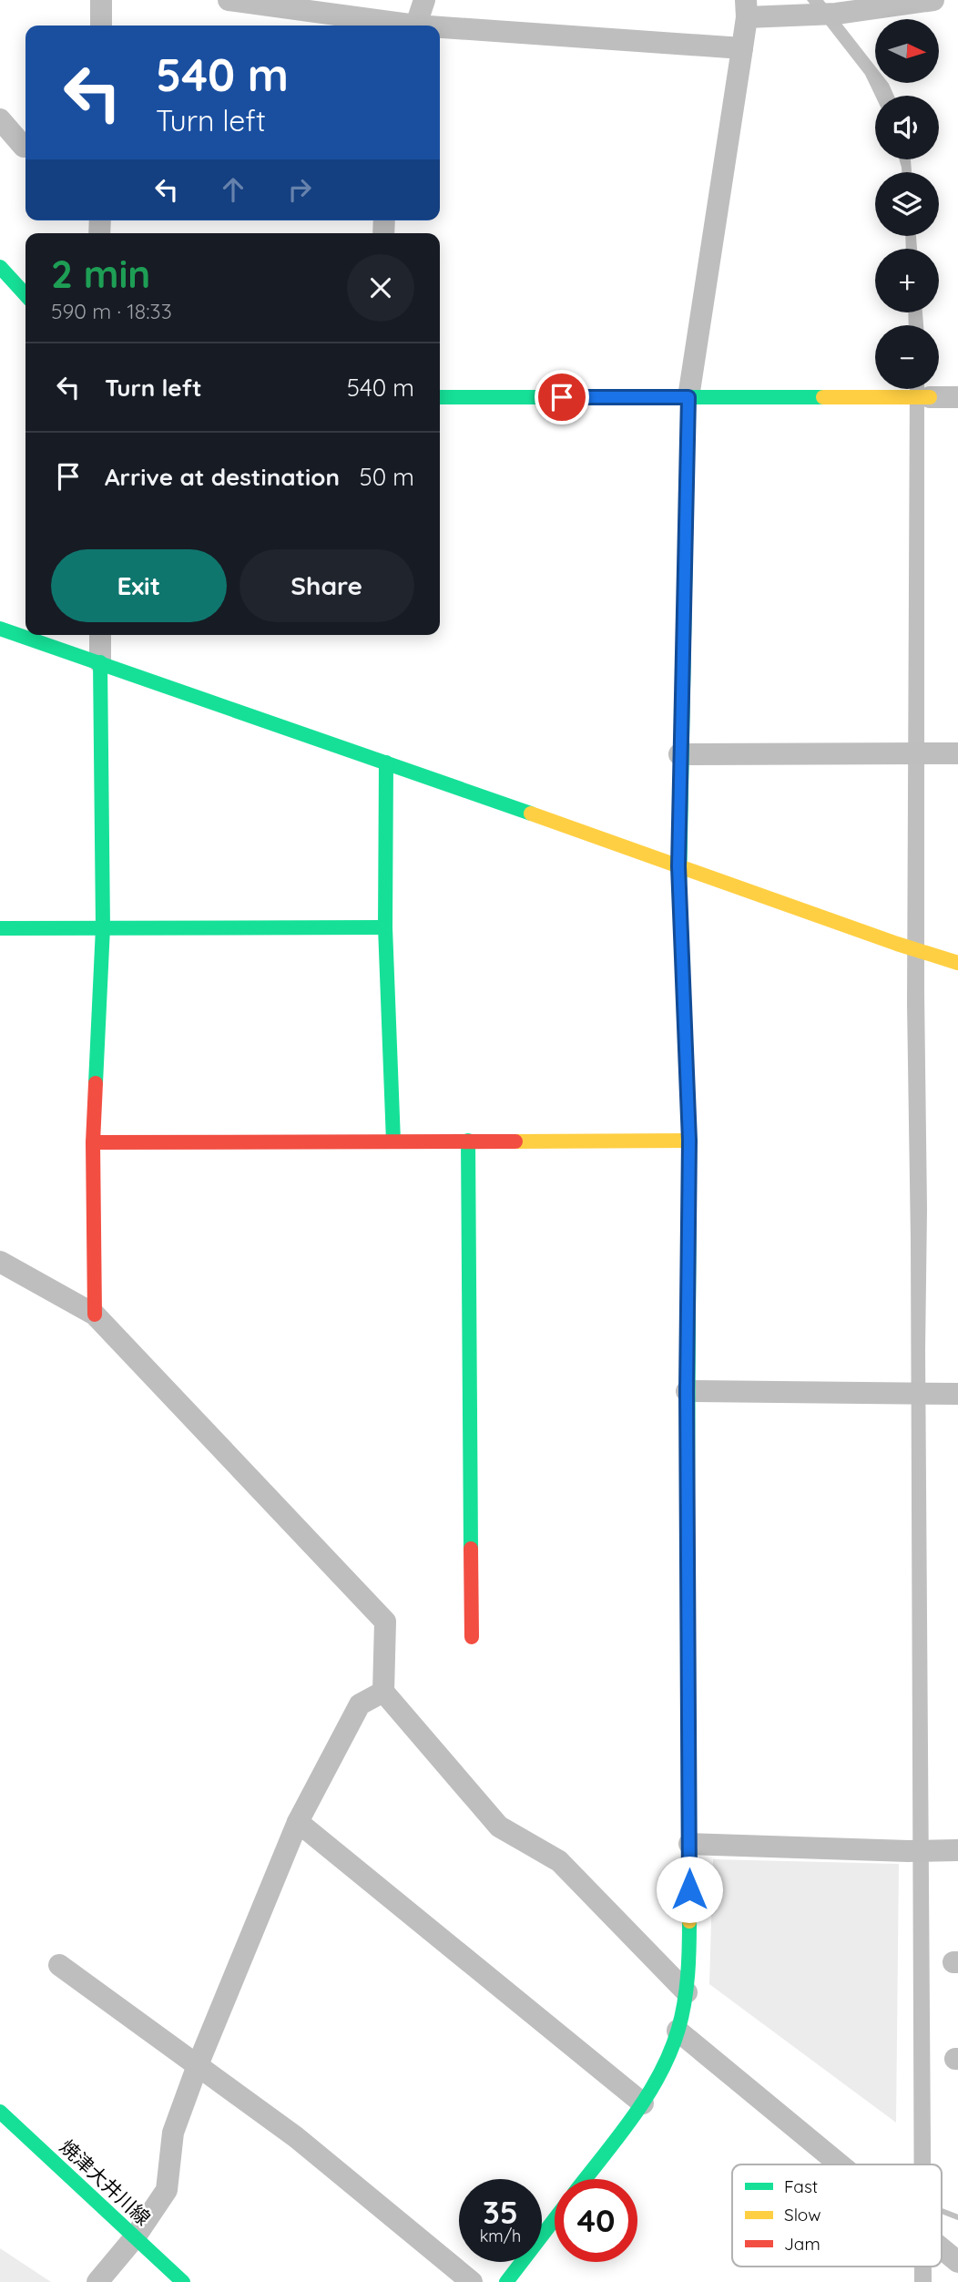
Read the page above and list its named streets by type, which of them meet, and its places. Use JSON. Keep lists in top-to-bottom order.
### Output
{
  "streets": {
    "street": ["焼津大井川線"]
  },
  "legend": ["Fast", "Slow", "Jam"],
  "north": "right",
  "page": {
    "map_buttons": ["+", "−"],
    "turn": ["540 m", "Turn left"],
    "heading": ["2 min", "590 m · 18:33"],
    "list": [
      {
        "name": "Turn left",
        "value": "540 m"
      },
      {
        "name": "Arrive at destination",
        "value": "50 m"
      }
    ],
    "buttons": ["Exit", "Share"],
    "speed": "35 km/h",
    "limit": "40"
  }
}
